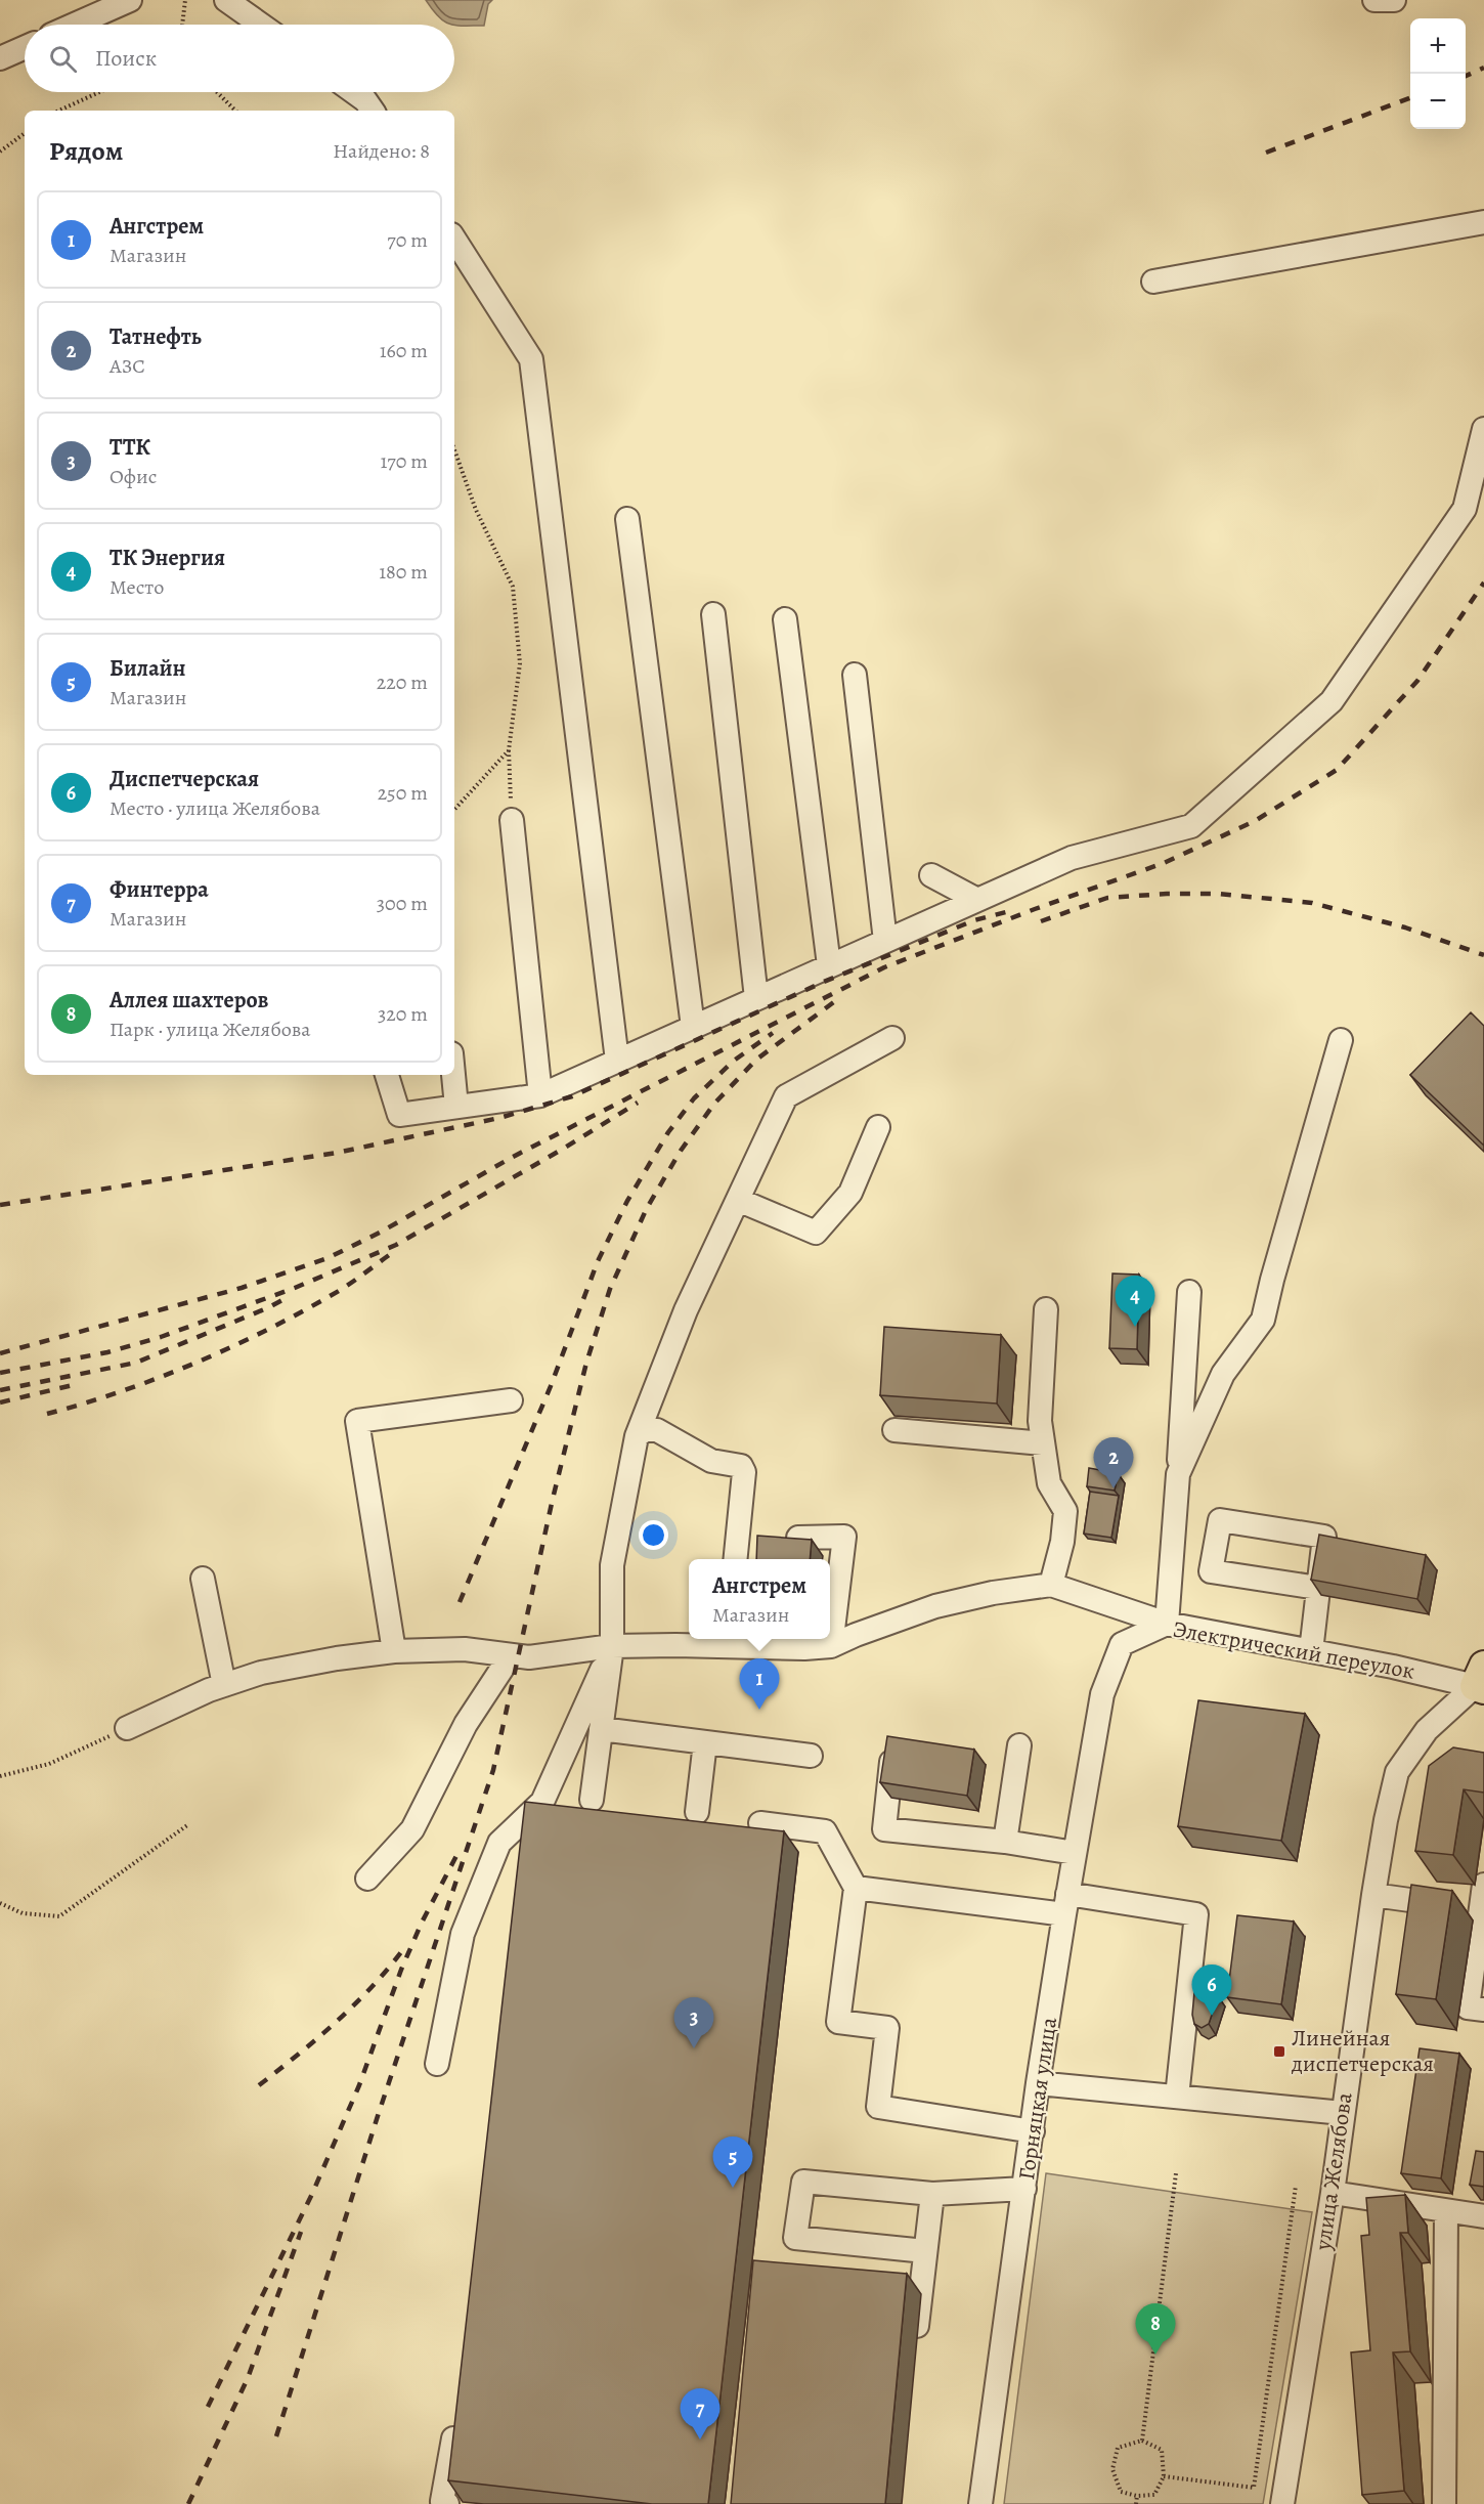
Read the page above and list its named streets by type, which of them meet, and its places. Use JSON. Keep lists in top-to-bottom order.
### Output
{
  "streets": {
    "street": ["Электрический переулок", "Горняцкая улица", "улица Желябова"]
  },
  "crossings": [
    ["Электрический переулок", "Горняцкая улица"],
    ["Электрический переулок", "улица Желябова"]
  ],
  "places": {
    "transit": ["Линейная диспетчерская"]
  },
  "page": {
    "map_buttons": ["+", "−"],
    "search": "Поиск",
    "heading": ["Рядом", "Найдено: 8"],
    "list": [
      {
        "mark": "1",
        "name": "Ангстрем",
        "note": "Магазин",
        "value": "70 m"
      },
      {
        "mark": "2",
        "name": "Татнефть",
        "note": "АЗС",
        "value": "160 m"
      },
      {
        "mark": "3",
        "name": "ТТК",
        "note": "Офис",
        "value": "170 m"
      },
      {
        "mark": "4",
        "name": "ТК Энергия",
        "note": "Место",
        "value": "180 m"
      },
      {
        "mark": "5",
        "name": "Билайн",
        "note": "Магазин",
        "value": "220 m"
      },
      {
        "mark": "6",
        "name": "Диспетчерская",
        "note": "Место · улица Желябова",
        "value": "250 m"
      },
      {
        "mark": "7",
        "name": "Финтерра",
        "note": "Магазин",
        "value": "300 m"
      },
      {
        "mark": "8",
        "name": "Аллея шахтеров",
        "note": "Парк · улица Желябова",
        "value": "320 m"
      }
    ],
    "pins": [
      "4",
      "2",
      "1",
      "6",
      "3",
      "5",
      "8",
      "7"
    ],
    "popup": ["Ангстрем", "Магазин"]
  }
}
